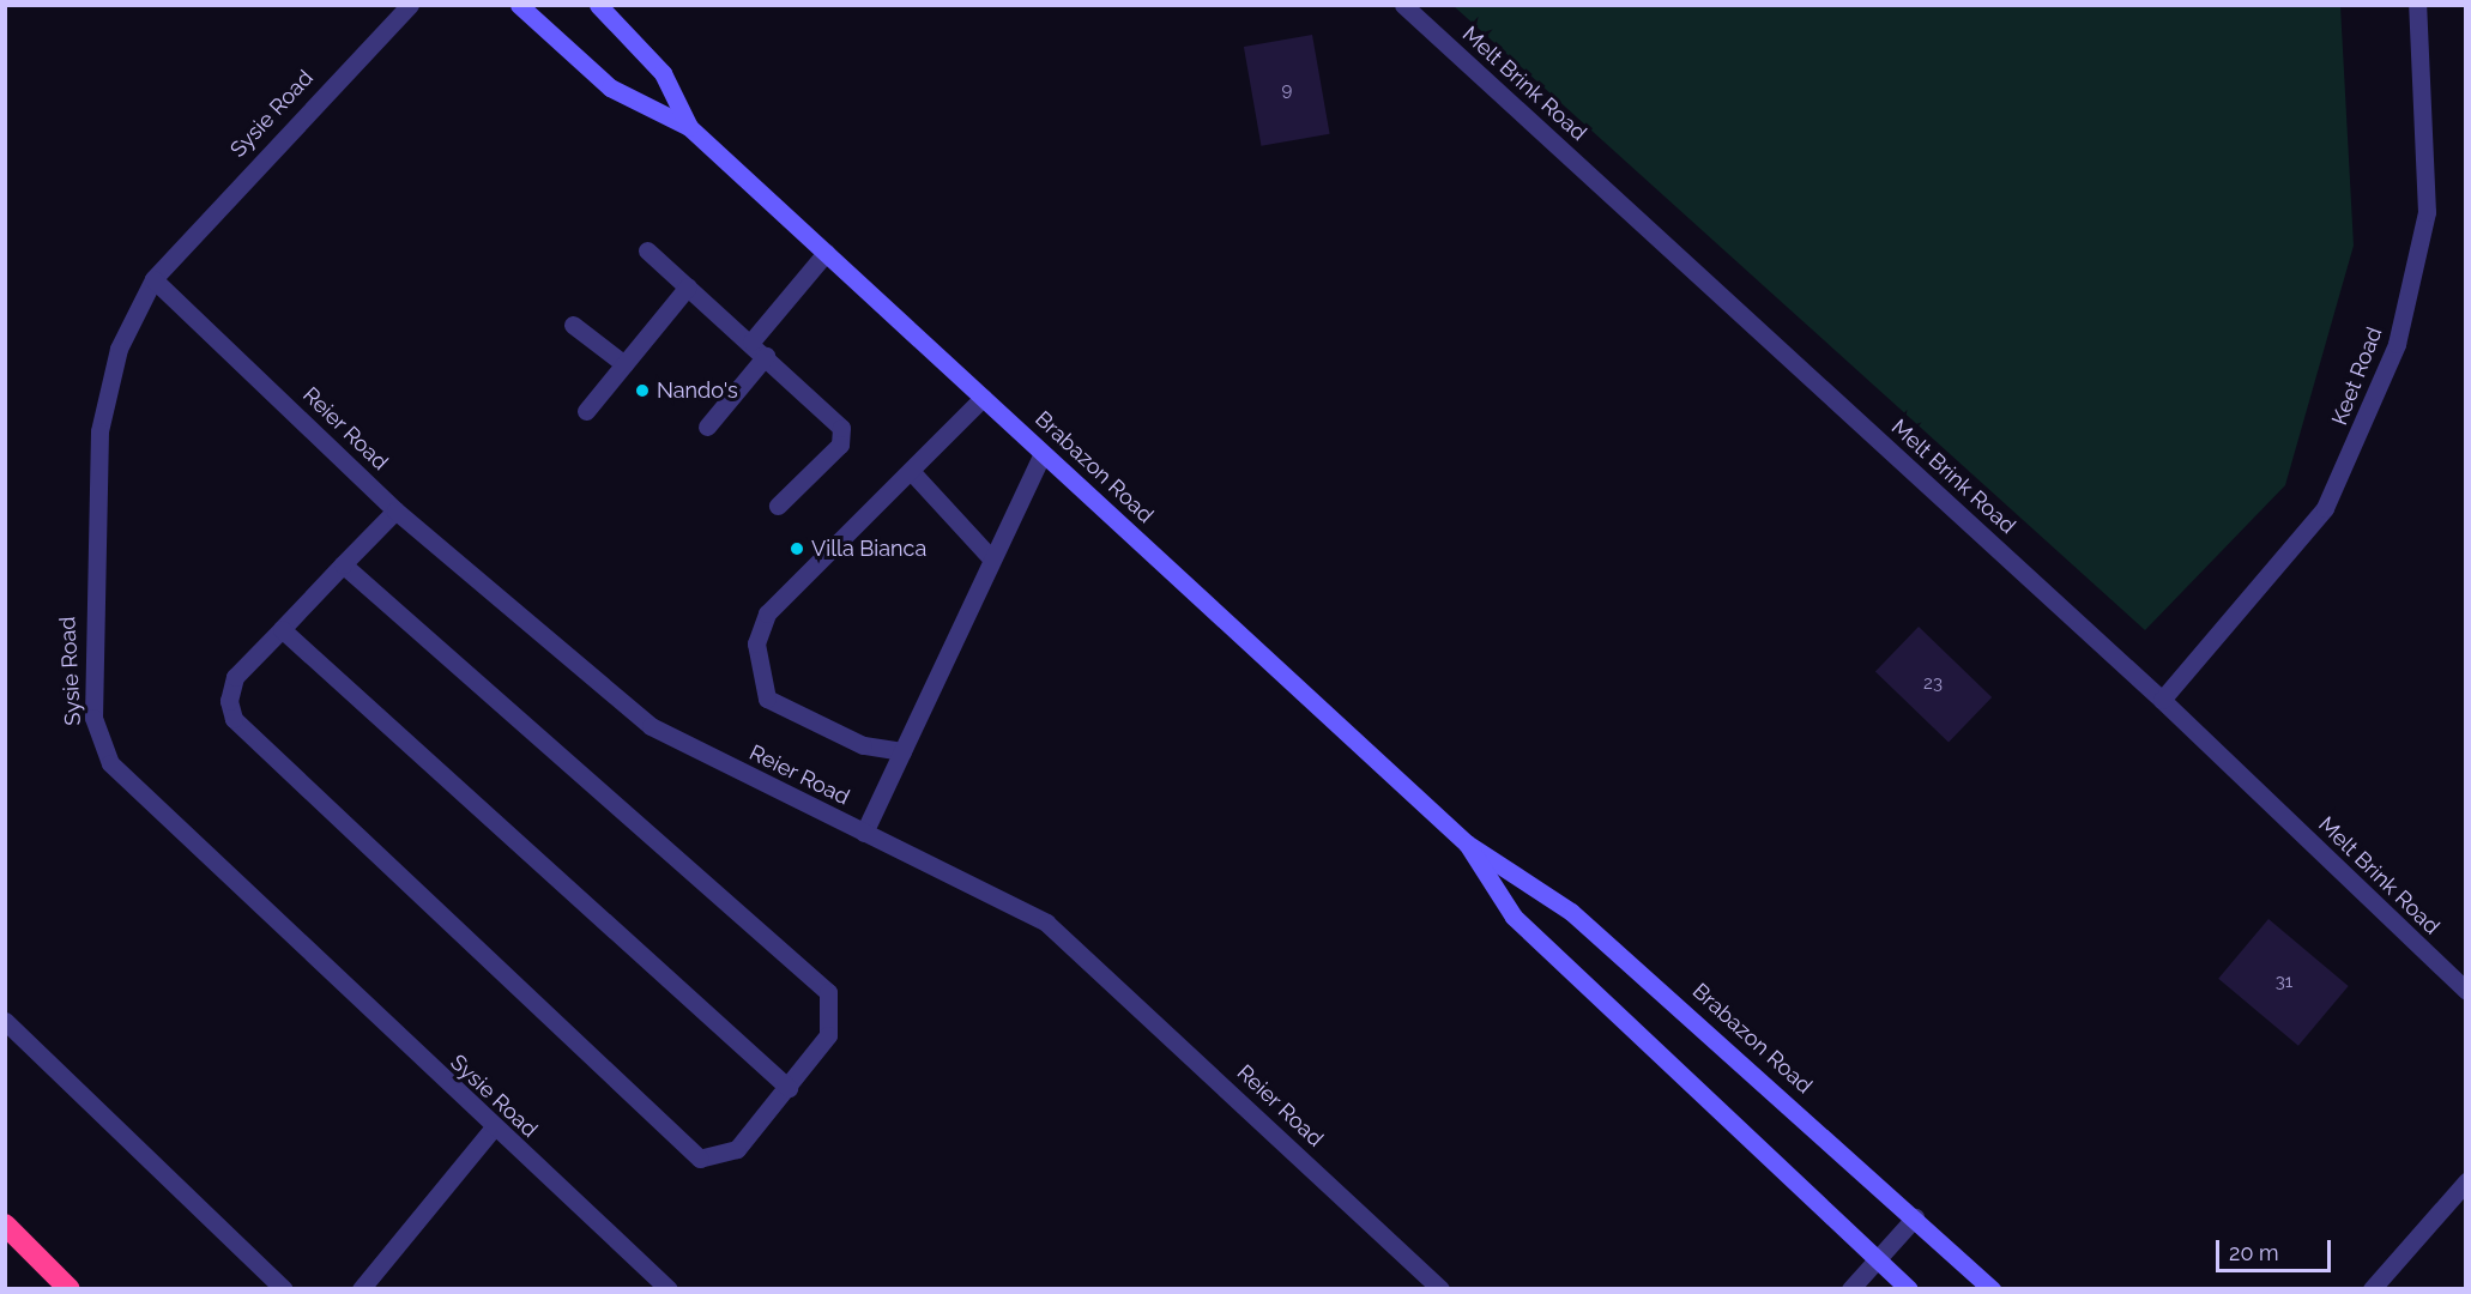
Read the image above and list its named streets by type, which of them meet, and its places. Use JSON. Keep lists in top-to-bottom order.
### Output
{
  "streets": {
    "main road": ["Brabazon Road"],
    "street": [
      "Melt Brink Road",
      "Sysie Road",
      "Keet Road",
      "Reier Road"
    ]
  },
  "crossings": [
    ["Melt Brink Road", "Keet Road"],
    ["Sysie Road", "Reier Road"]
  ],
  "places": ["Nando's", "Villa Bianca"],
  "house_numbers": ["9", "23", "31"],
  "scale_bar": "20 m"
}
